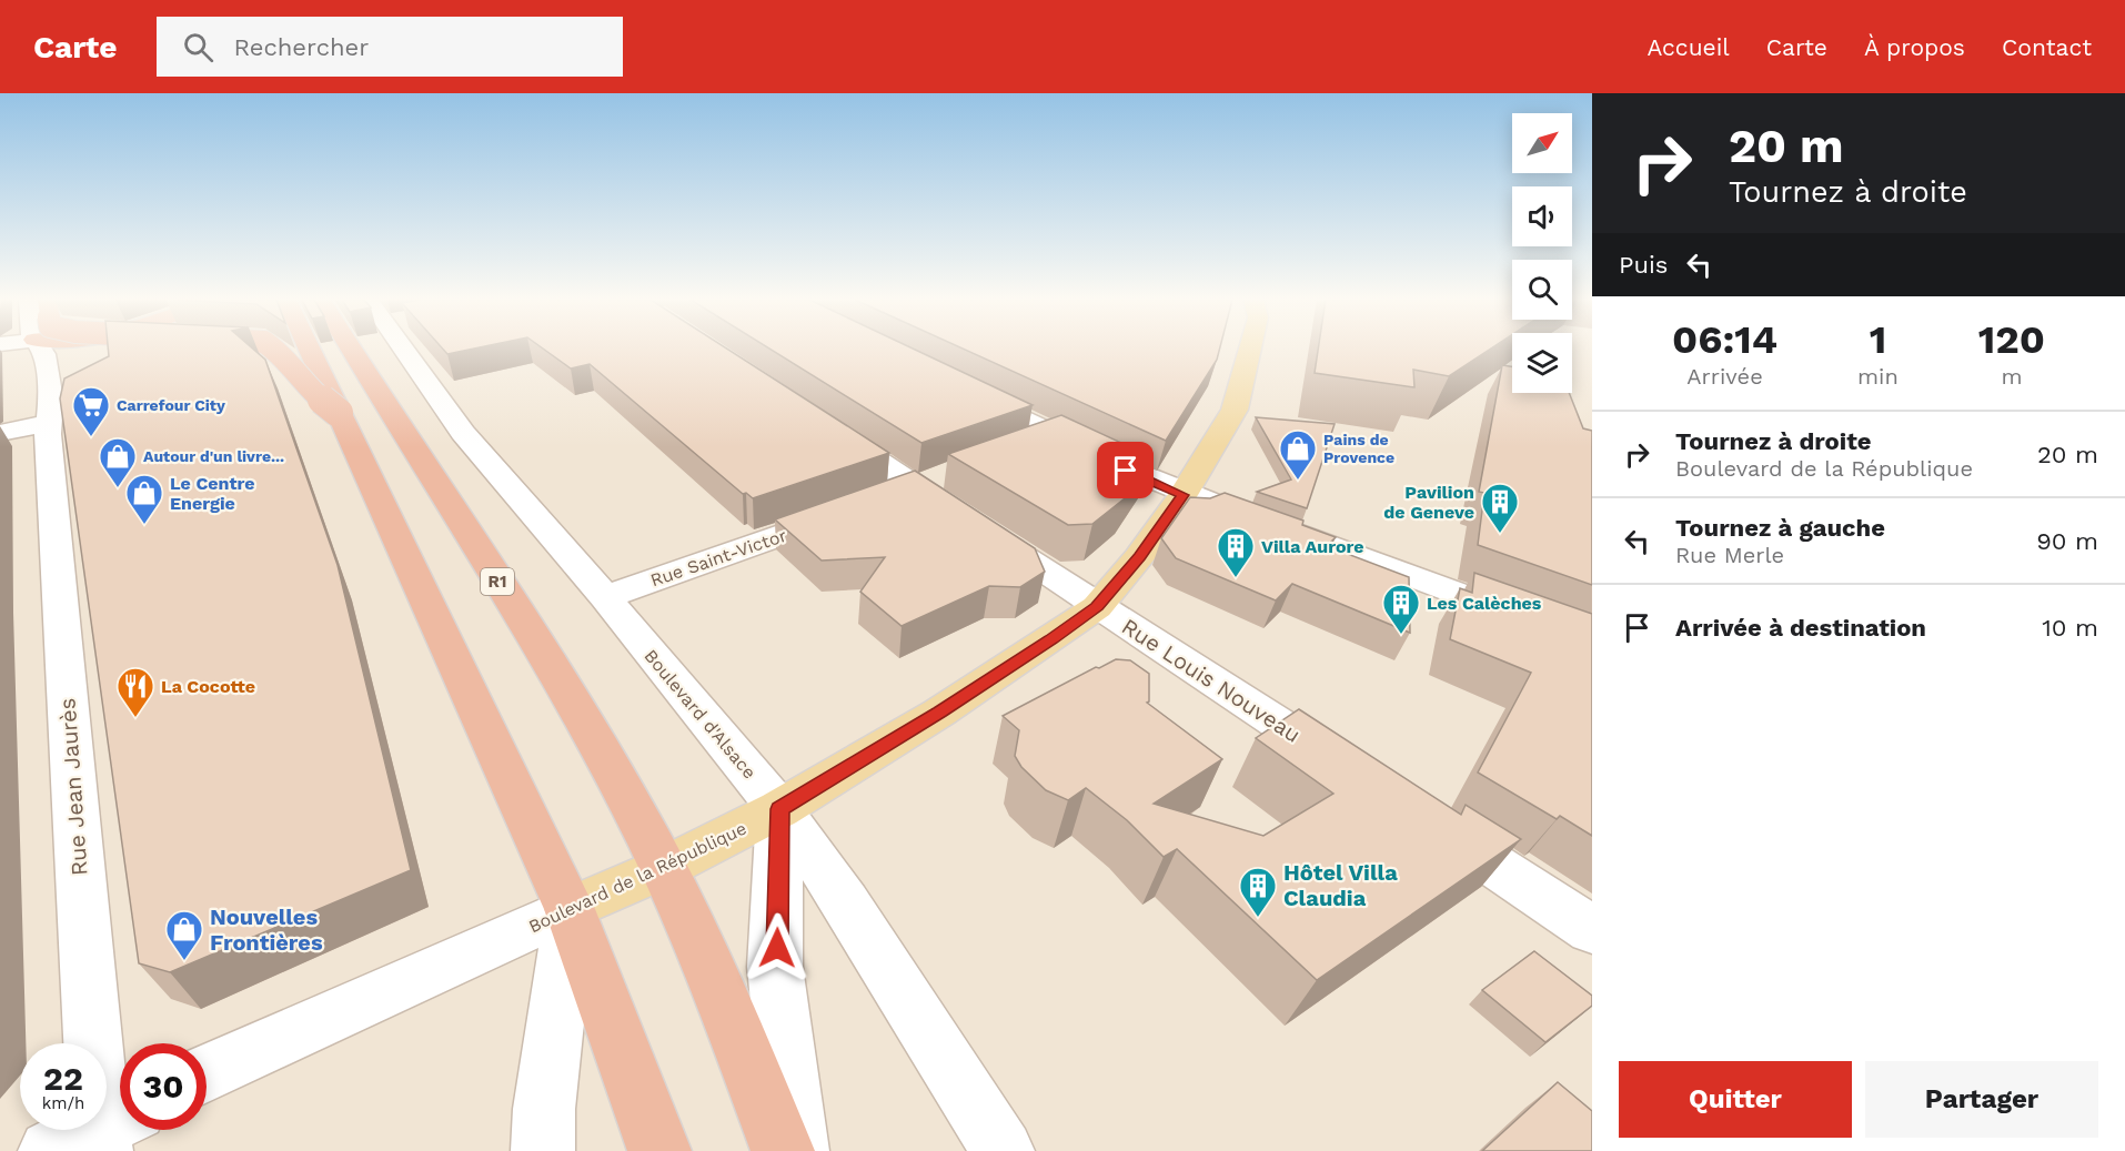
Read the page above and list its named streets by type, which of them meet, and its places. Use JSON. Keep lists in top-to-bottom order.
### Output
{
  "streets": {
    "highway": ["R1"],
    "main road": ["Boulevard de la République"],
    "street": [
      "Rue Saint-Victor",
      "Rue Louis Nouveau",
      "Boulevard d'Alsace",
      "Rue Jean Jaurès"
    ]
  },
  "crossings": [
    ["Rue Saint-Victor", "Boulevard d'Alsace"],
    ["R1", "Boulevard de la République"],
    ["Rue Louis Nouveau", "Boulevard de la République"],
    ["Boulevard d'Alsace", "Boulevard de la République"]
  ],
  "places": {
    "supermarket": ["Carrefour City"],
    "shop": [
      "Pains de Provence",
      "Autour d'un livre...",
      "Le Centre Energie",
      "Nouvelles Frontières"
    ],
    "building": [
      "Pavilion de Geneve",
      "Villa Aurore",
      "Les Calèches",
      "Hôtel Villa Claudia"
    ],
    "restaurant": ["La Cocotte"]
  },
  "north": "top right",
  "page": {
    "header": "Carte",
    "search": "Rechercher",
    "nav": [
      "Accueil",
      "Carte",
      "À propos",
      "Contact"
    ],
    "turn": ["20 m", "Tournez à droite"],
    "then": "Puis",
    "eta": [
      "06:14",
      "Arrivée",
      "1",
      "min",
      "120",
      "m"
    ],
    "list": [
      {
        "name": "Tournez à droite",
        "note": "Boulevard de la République",
        "value": "20 m"
      },
      {
        "name": "Tournez à gauche",
        "note": "Rue Merle",
        "value": "90 m"
      },
      {
        "name": "Arrivée à destination",
        "value": "10 m"
      }
    ],
    "speed": "22 km/h",
    "limit": "30",
    "buttons": ["Quitter", "Partager"]
  }
}
